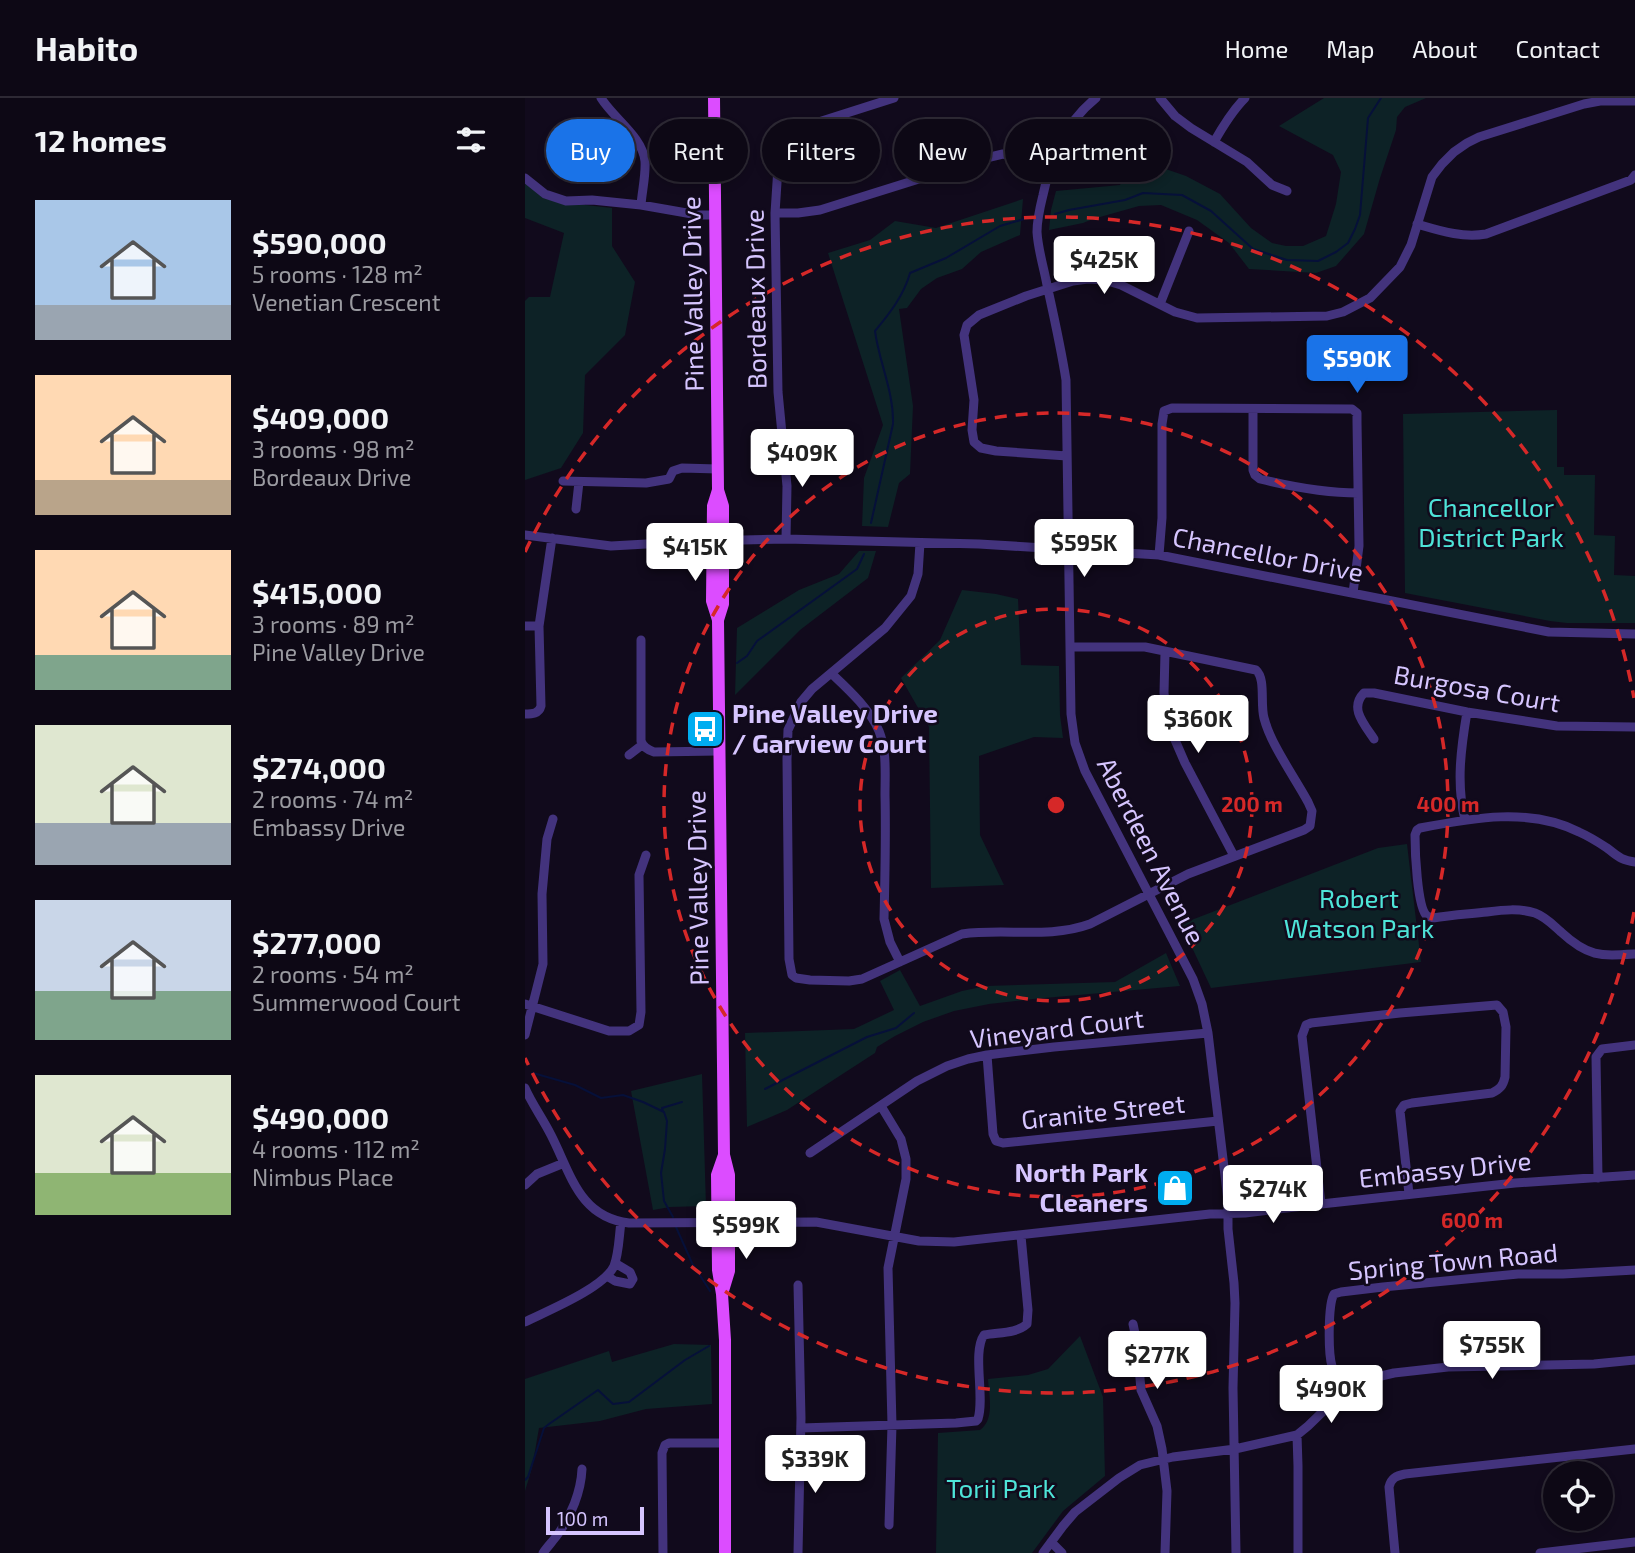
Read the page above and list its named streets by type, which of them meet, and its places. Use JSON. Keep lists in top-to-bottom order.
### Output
{
  "streets": {
    "main road": ["Pine Valley Drive"],
    "street": [
      "Bordeaux Drive",
      "Chancellor Drive",
      "Burgosa Court",
      "Aberdeen Avenue",
      "Vineyard Court",
      "Granite Street",
      "Embassy Drive",
      "Spring Town Road"
    ]
  },
  "crossings": [
    ["Pine Valley Drive", "Chancellor Drive"],
    ["Pine Valley Drive", "Embassy Drive"],
    ["Bordeaux Drive", "Chancellor Drive"],
    ["Chancellor Drive", "Aberdeen Avenue"],
    ["Aberdeen Avenue", "Vineyard Court"],
    ["Aberdeen Avenue", "Granite Street"],
    ["Aberdeen Avenue", "Embassy Drive"],
    ["Vineyard Court", "Granite Street"]
  ],
  "parks": ["Chancellor District Park", "Robert Watson Park", "Torii Park"],
  "places": {
    "bus stop": ["Pine Valley Drive / Garview Court"],
    "shop": ["North Park Cleaners"]
  },
  "scale_bar": "100 m",
  "page": {
    "header": "Habito",
    "nav": [
      "Home",
      "Map",
      "About",
      "Contact"
    ],
    "heading": "12 homes",
    "chip": [
      "Buy",
      "Rent",
      "Filters",
      "New",
      "Apartment"
    ],
    "list": [
      {
        "name": "$590,000",
        "note": "5 rooms · 128 m² · Venetian Crescent"
      },
      {
        "name": "$409,000",
        "note": "3 rooms · 98 m² · Bordeaux Drive"
      },
      {
        "name": "$415,000",
        "note": "3 rooms · 89 m² · Pine Valley Drive"
      },
      {
        "name": "$274,000",
        "note": "2 rooms · 74 m² · Embassy Drive"
      },
      {
        "name": "$277,000",
        "note": "2 rooms · 54 m² · Summerwood Court"
      },
      {
        "name": "$490,000",
        "note": "4 rooms · 112 m² · Nimbus Place"
      }
    ],
    "price": [
      "$425K",
      "$590K",
      "$409K",
      "$595K",
      "$415K",
      "$360K",
      "$274K",
      "$599K",
      "$755K",
      "$277K",
      "$490K",
      "$339K"
    ],
    "scale": "100 m"
  },
  "rings": ["200 m", "400 m", "600 m"]
}
